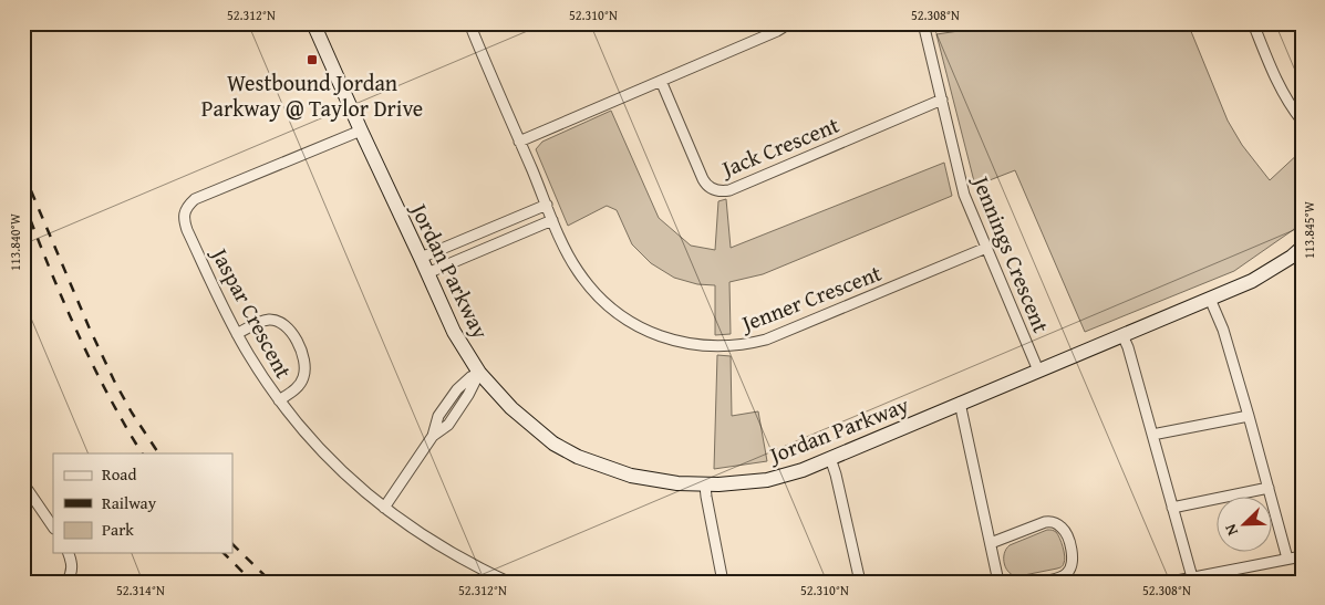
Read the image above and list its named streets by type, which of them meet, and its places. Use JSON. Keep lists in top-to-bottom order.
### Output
{
  "streets": {
    "street": [
      "Jack Crescent",
      "Jennings Crescent",
      "Jordan Parkway",
      "Jenner Crescent",
      "Jaspar Crescent"
    ]
  },
  "crossings": [
    ["Jack Crescent", "Jennings Crescent"],
    ["Jennings Crescent", "Jordan Parkway"],
    ["Jennings Crescent", "Jenner Crescent"],
    ["Jordan Parkway", "Jaspar Crescent"]
  ],
  "places": {
    "transit": ["Westbound Jordan Parkway @ Taylor Drive"]
  },
  "legend": ["Road", "Railway", "Park"],
  "north": "bottom left",
  "coordinates": [
    "52.312°N",
    "52.310°N",
    "52.308°N",
    "113.845°W",
    "113.840°W",
    "52.314°N"
  ]
}
